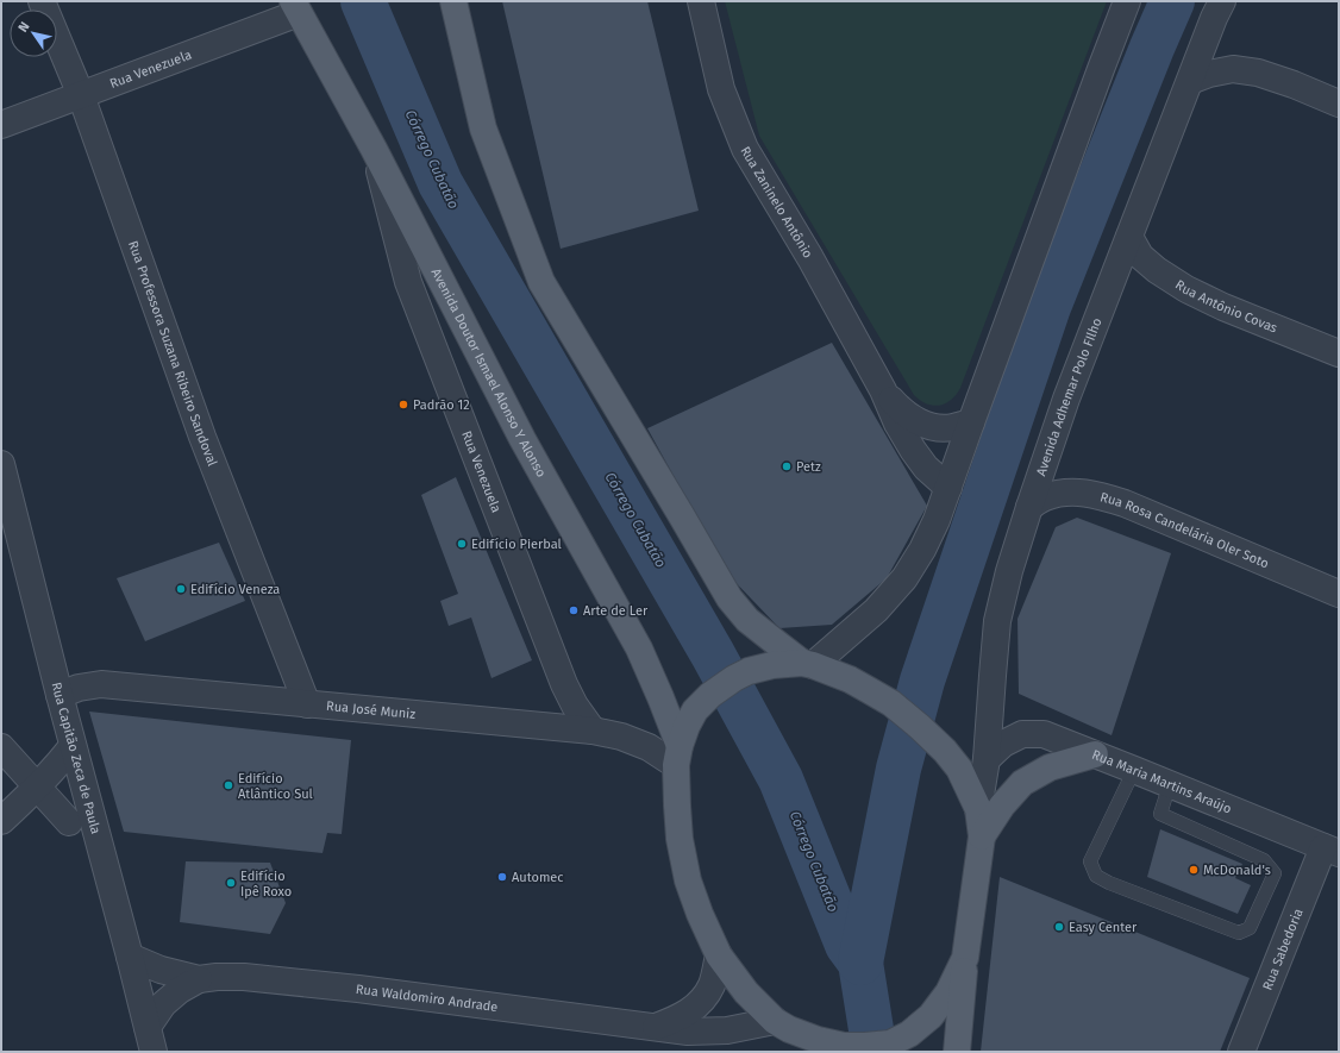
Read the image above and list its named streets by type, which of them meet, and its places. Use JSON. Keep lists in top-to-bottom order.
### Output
{
  "streets": {
    "main road": ["Avenida Doutor Ismael Alonso Y Alonso"],
    "street": [
      "Rua Venezuela",
      "Rua Zaninelo Antônio",
      "Rua Antônio Covas",
      "Rua Professora Suzana Ribeiro Sandoval",
      "Avenida Adhemar Polo FIlho",
      "Rua Rosa Candelária Oler Soto",
      "Rua José Muniz",
      "Rua Capitão Zeca de Paula",
      "Rua Maria Martins Araújo",
      "Rua Sabedoria",
      "Rua Waldomiro Andrade"
    ]
  },
  "crossings": [
    ["Rua Venezuela", "Rua Professora Suzana Ribeiro Sandoval"],
    ["Rua Venezuela", "Avenida Doutor Ismael Alonso Y Alonso"],
    ["Rua Venezuela", "Rua José Muniz"],
    ["Rua Antônio Covas", "Avenida Adhemar Polo FIlho"],
    ["Rua Professora Suzana Ribeiro Sandoval", "Rua José Muniz"],
    ["Avenida Doutor Ismael Alonso Y Alonso", "Rua José Muniz"],
    ["Avenida Adhemar Polo FIlho", "Rua Rosa Candelária Oler Soto"],
    ["Avenida Adhemar Polo FIlho", "Rua Maria Martins Araújo"],
    ["Rua José Muniz", "Rua Capitão Zeca de Paula"],
    ["Rua Capitão Zeca de Paula", "Rua Waldomiro Andrade"],
    ["Rua Maria Martins Araújo", "Rua Sabedoria"]
  ],
  "water": ["Córrego Cubatão"],
  "places": [
    "Padrão 12",
    "Petz",
    "Edifício Pierbal",
    "Edifício Veneza",
    "Arte de Ler",
    "Edifício Atlântico Sul",
    "McDonald's",
    "Automec",
    "Edifício Ipê Roxo",
    "Easy Center"
  ],
  "north": "top left"
}
